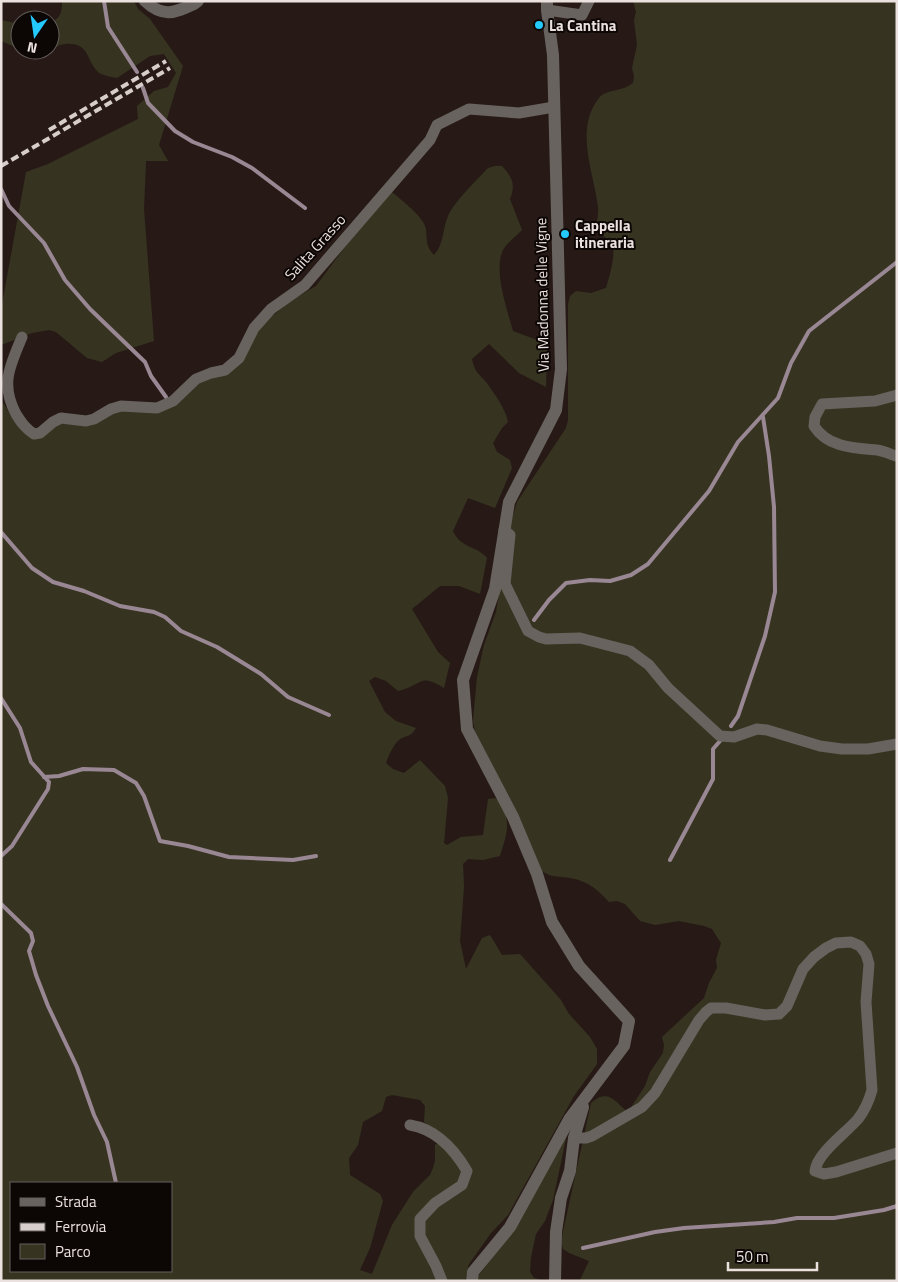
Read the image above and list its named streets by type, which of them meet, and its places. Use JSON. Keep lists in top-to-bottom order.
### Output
{
  "streets": {
    "street": ["Salita Grasso", "Via Madonna delle Vigne"]
  },
  "crossings": [
    ["Salita Grasso", "Via Madonna delle Vigne"]
  ],
  "places": ["La Cantina", "Cappella itineraria"],
  "legend": ["Strada", "Ferrovia", "Parco"],
  "scale_bar": "50 m",
  "north": "bottom"
}
